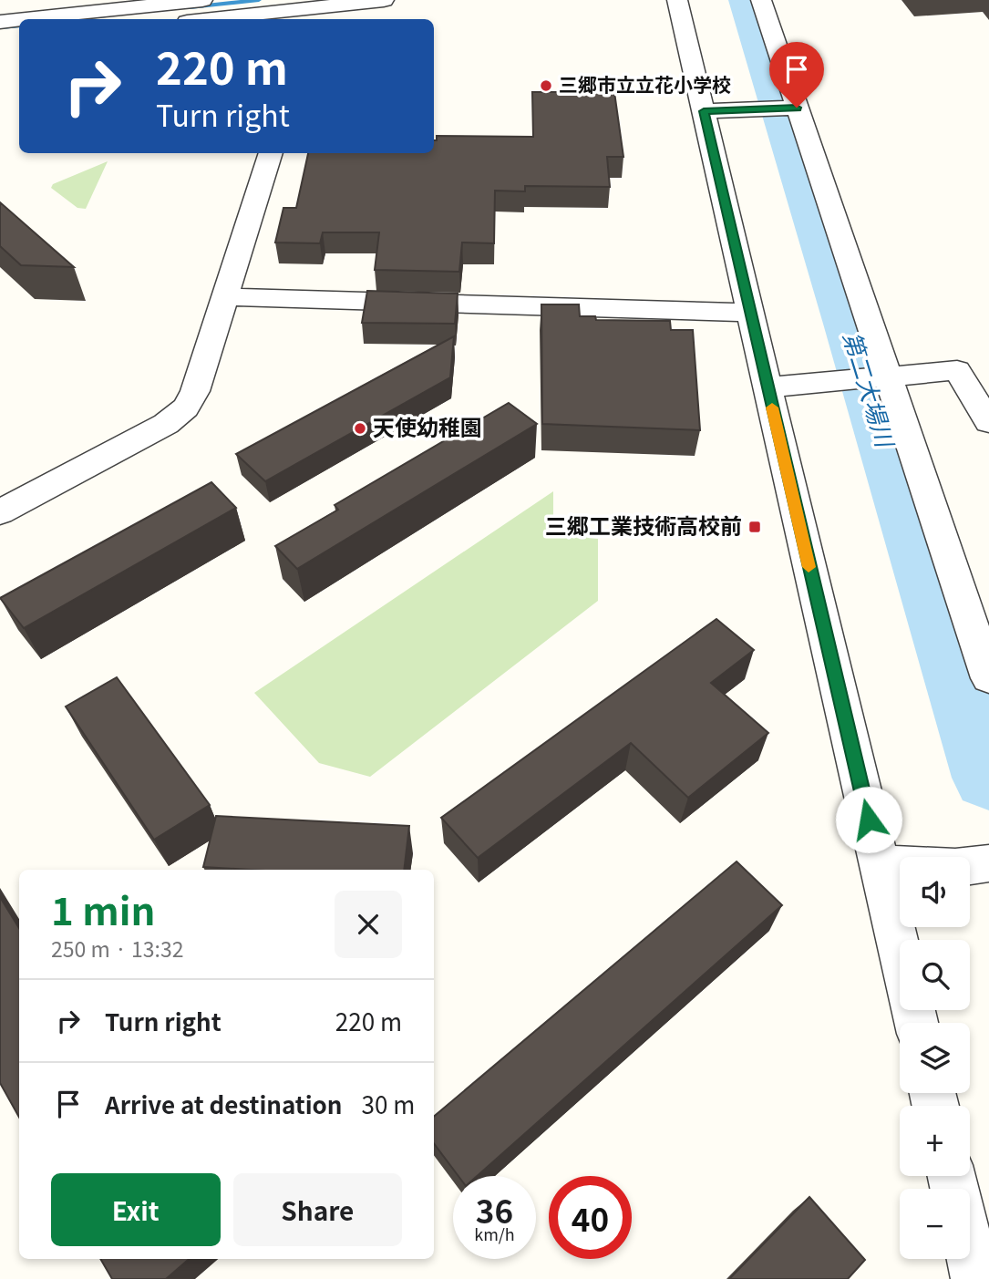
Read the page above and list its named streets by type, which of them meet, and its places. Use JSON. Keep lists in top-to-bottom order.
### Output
{
  "water": ["第二大場川"],
  "places": {
    "other": ["三郷市立立花小学校", "天使幼稚園"],
    "transit": ["三郷工業技術高校前"]
  },
  "page": {
    "turn": ["220 m", "Turn right"],
    "map_buttons": ["+", "−"],
    "heading": ["1 min", "250 m · 13:32"],
    "list": [
      {
        "name": "Turn right",
        "value": "220 m"
      },
      {
        "name": "Arrive at destination",
        "value": "30 m"
      }
    ],
    "buttons": ["Exit", "Share"],
    "speed": "36 km/h",
    "limit": "40"
  }
}
